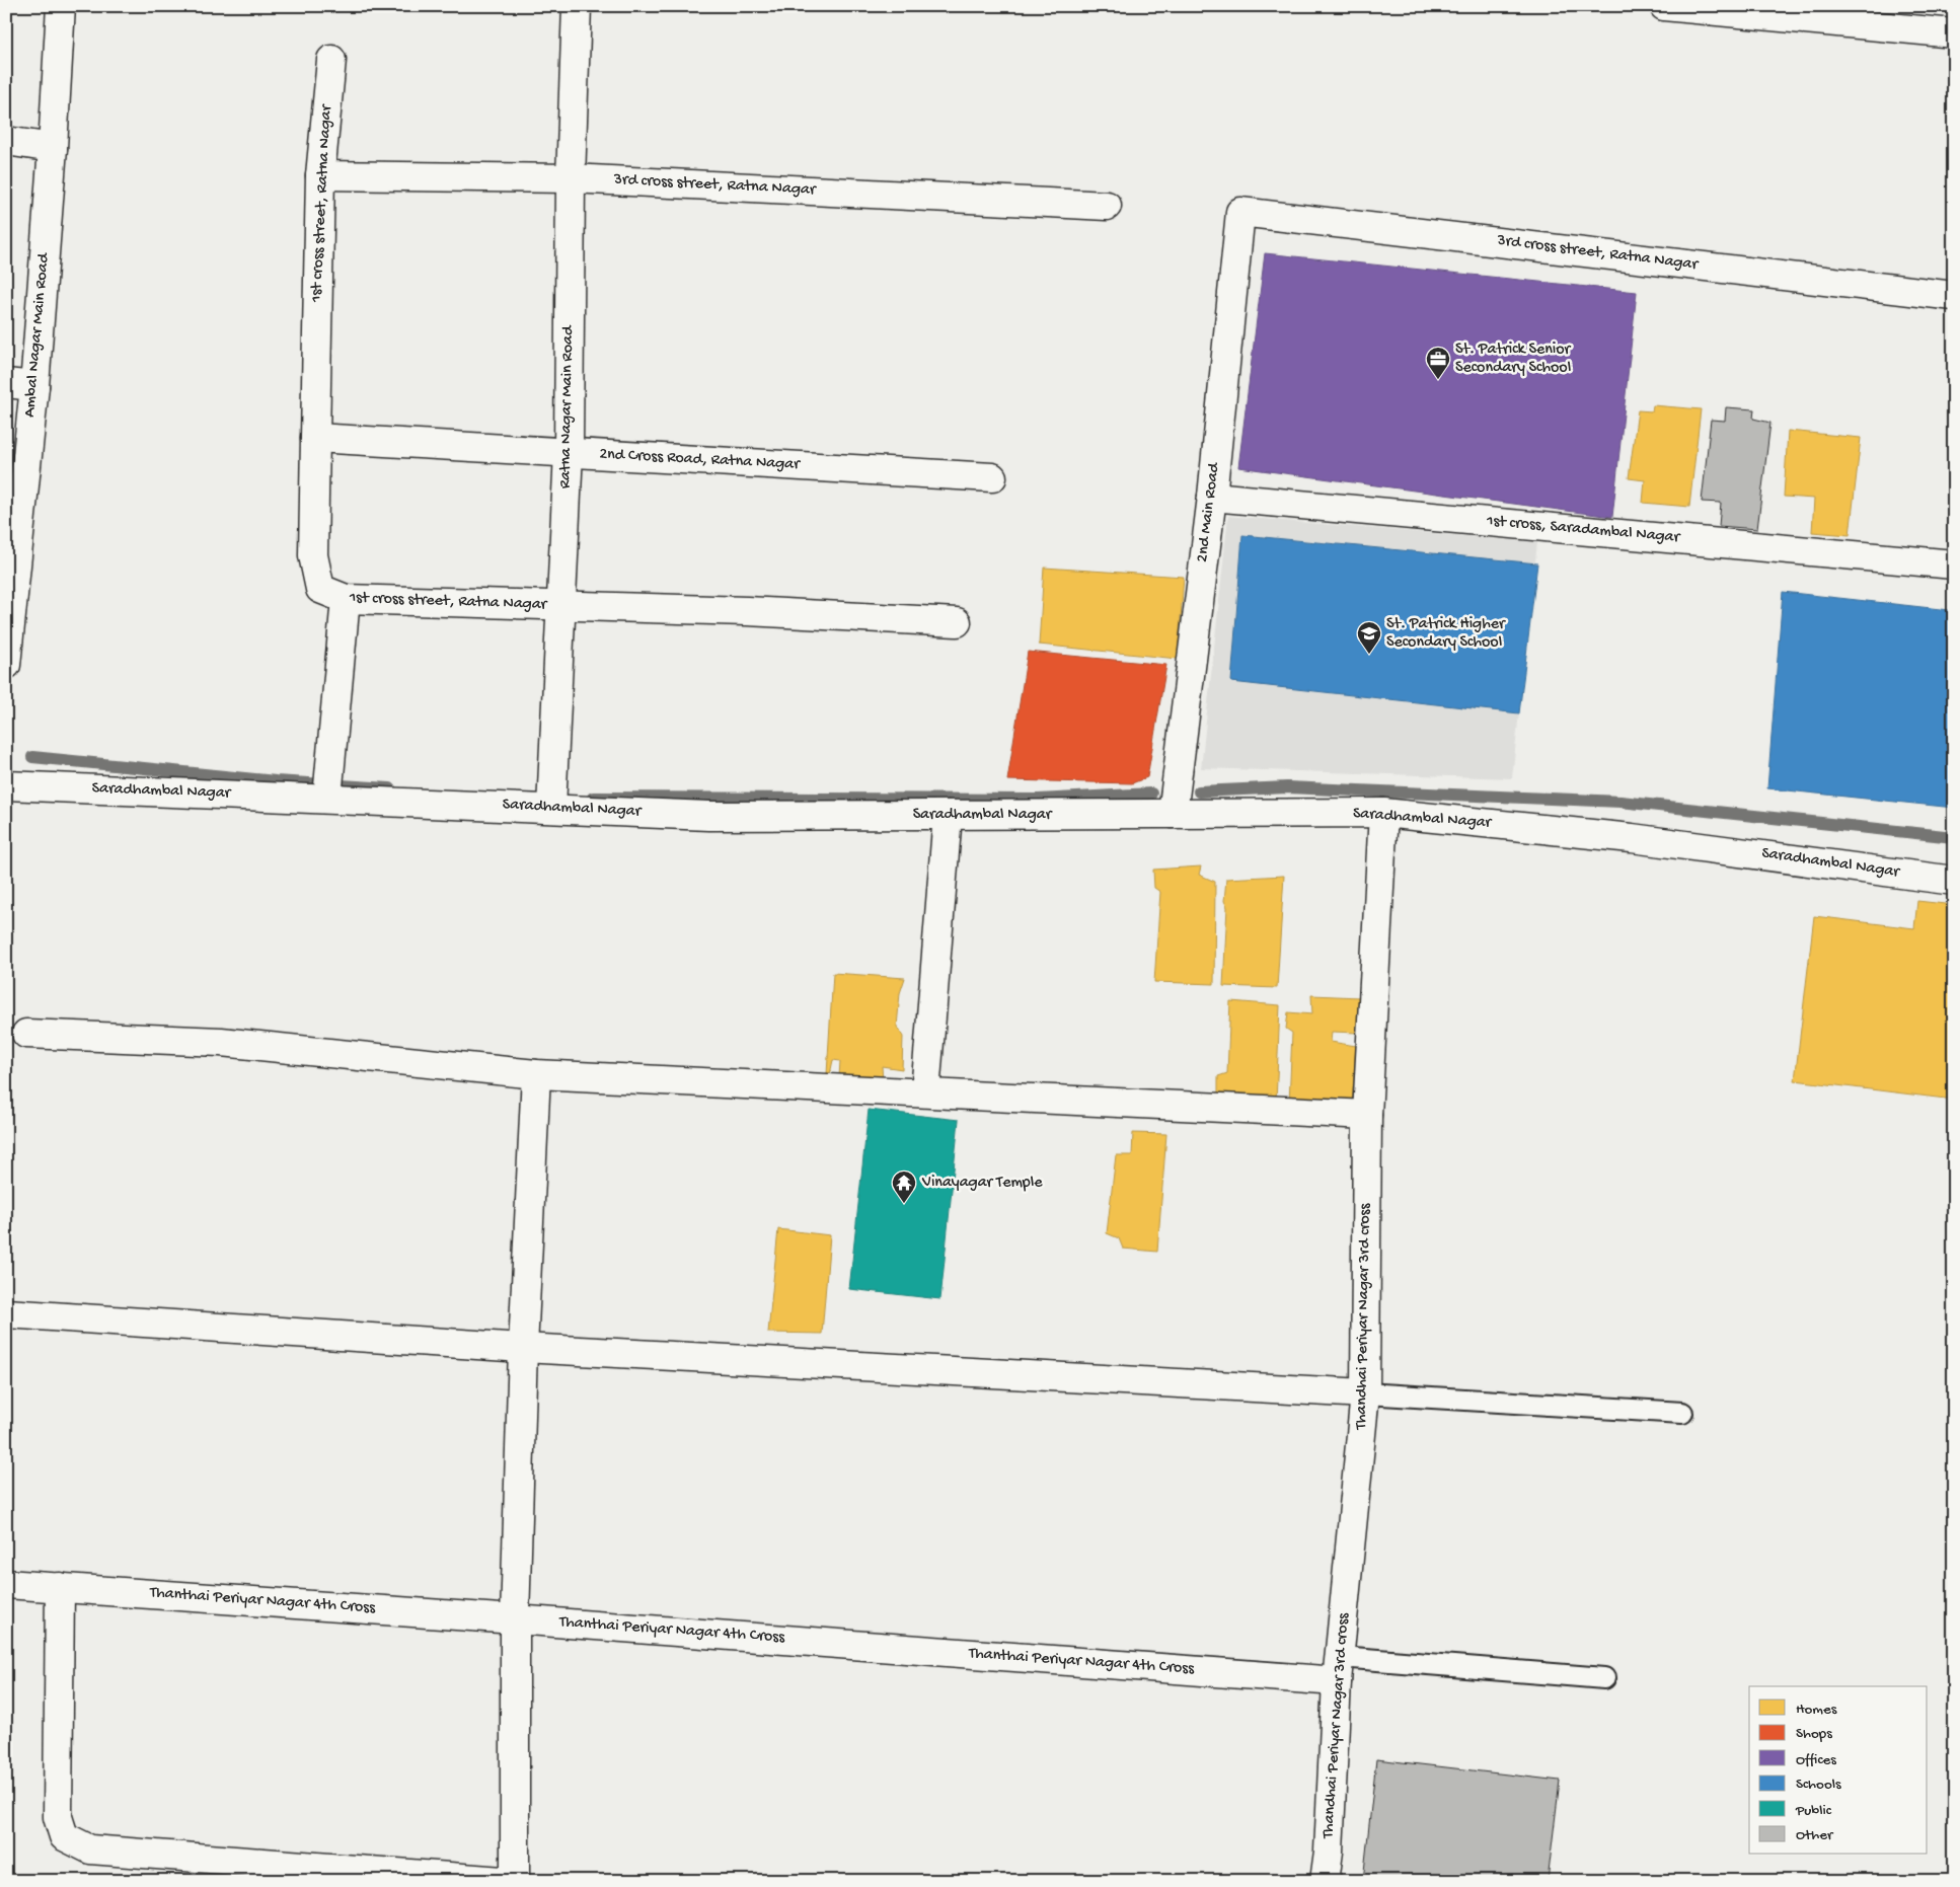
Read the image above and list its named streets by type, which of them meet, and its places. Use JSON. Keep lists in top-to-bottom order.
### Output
{
  "streets": {
    "street": [
      "3rd cross street, Ratna Nagar",
      "1st cross street, Ratna Nagar",
      "Ambal Nagar Main Road",
      "Ratna Nagar Main Road",
      "2nd Cross Road, Ratna Nagar",
      "2nd Main Road",
      "1st cross, Saradambal Nagar",
      "Saradhambal Nagar",
      "Thandhai Periyar Nagar 3rd cross",
      "Thanthai Periyar Nagar 4th Cross"
    ]
  },
  "crossings": [
    ["3rd cross street, Ratna Nagar", "1st cross street, Ratna Nagar"],
    ["3rd cross street, Ratna Nagar", "Ratna Nagar Main Road"],
    ["3rd cross street, Ratna Nagar", "2nd Main Road"],
    ["1st cross street, Ratna Nagar", "Ratna Nagar Main Road"],
    ["1st cross street, Ratna Nagar", "2nd Cross Road, Ratna Nagar"],
    ["Ratna Nagar Main Road", "2nd Cross Road, Ratna Nagar"],
    ["Ratna Nagar Main Road", "Saradhambal Nagar"],
    ["2nd Main Road", "1st cross, Saradambal Nagar"],
    ["2nd Main Road", "Saradhambal Nagar"],
    ["Saradhambal Nagar", "Thandhai Periyar Nagar 3rd cross"],
    ["Thandhai Periyar Nagar 3rd cross", "Thanthai Periyar Nagar 4th Cross"]
  ],
  "places": {
    "office": ["St. Patrick Senior Secondary School"],
    "school or university": ["St. Patrick Higher Secondary School"],
    "temple": ["Vinayagar Temple"]
  },
  "legend": [
    "Homes",
    "Shops",
    "Offices",
    "Schools",
    "Public",
    "Other"
  ]
}
